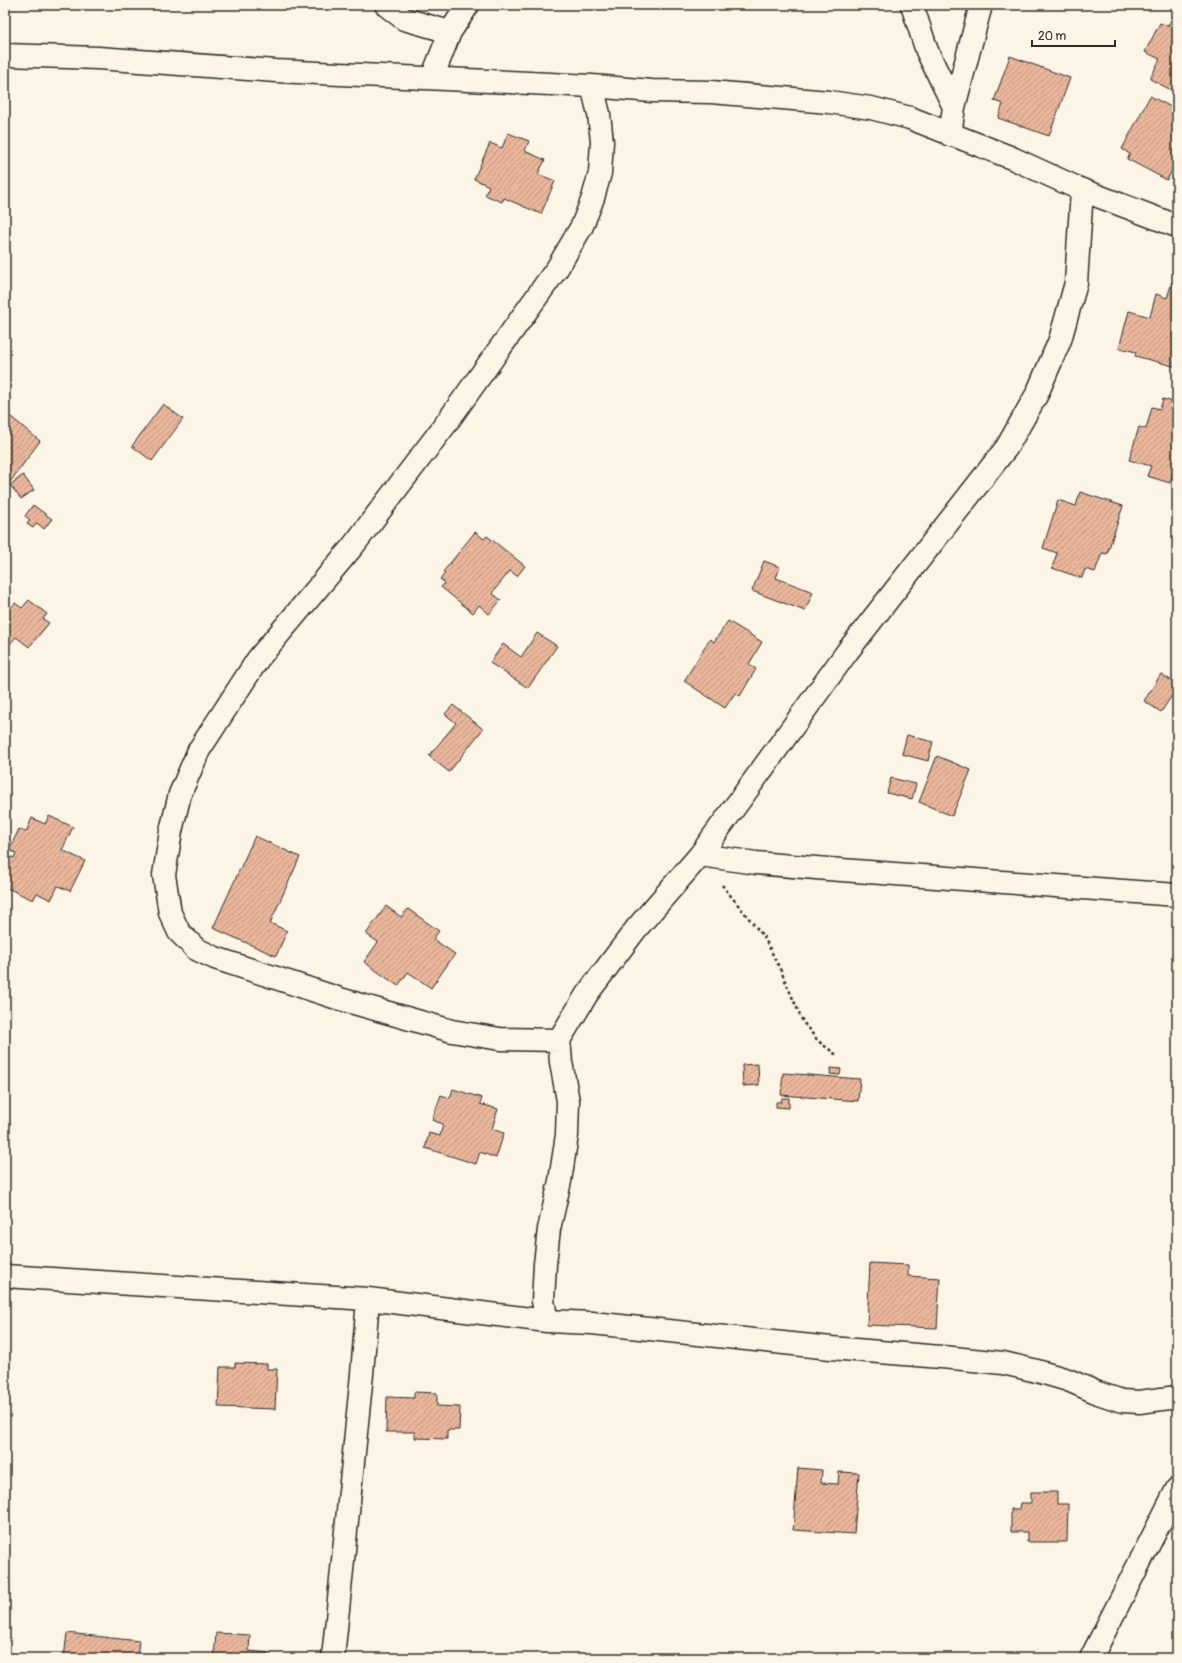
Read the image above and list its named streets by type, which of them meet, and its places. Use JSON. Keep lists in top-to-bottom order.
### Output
{
  "scale_bar": "20 m"
}
